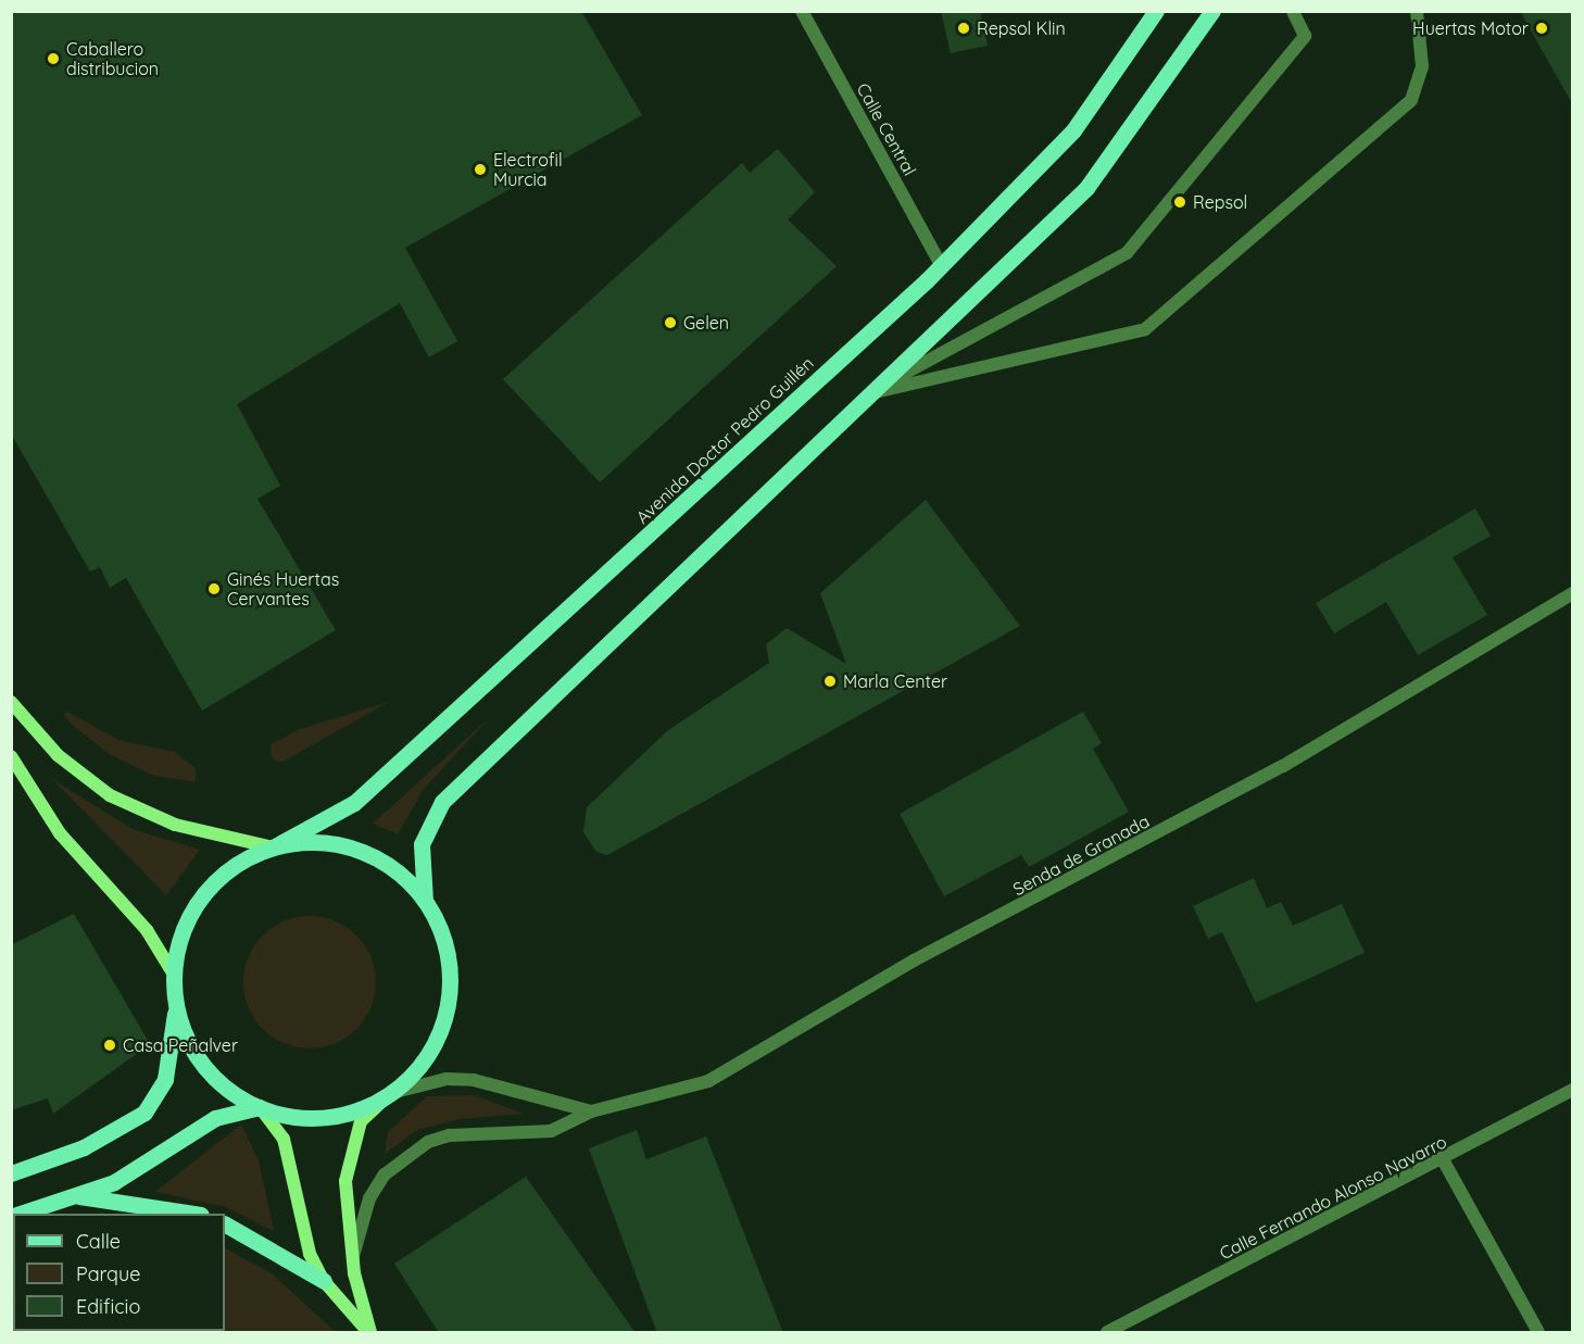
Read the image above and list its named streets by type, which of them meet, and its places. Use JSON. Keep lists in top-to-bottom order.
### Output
{
  "streets": {
    "main road": ["Avenida Doctor Pedro Guillén"],
    "street": ["Calle Central", "Senda de Granada", "Calle Fernando Alonso Navarro"]
  },
  "crossings": [
    ["Calle Central", "Avenida Doctor Pedro Guillén"]
  ],
  "places": [
    "Repsol Klin",
    "Huertas Motor",
    "Caballero distribucion",
    "Electrofil Murcia",
    "Repsol",
    "Gelen",
    "Ginés Huertas Cervantes",
    "Marla Center",
    "Casa Peñalver"
  ],
  "legend": ["Calle", "Parque", "Edificio"]
}
